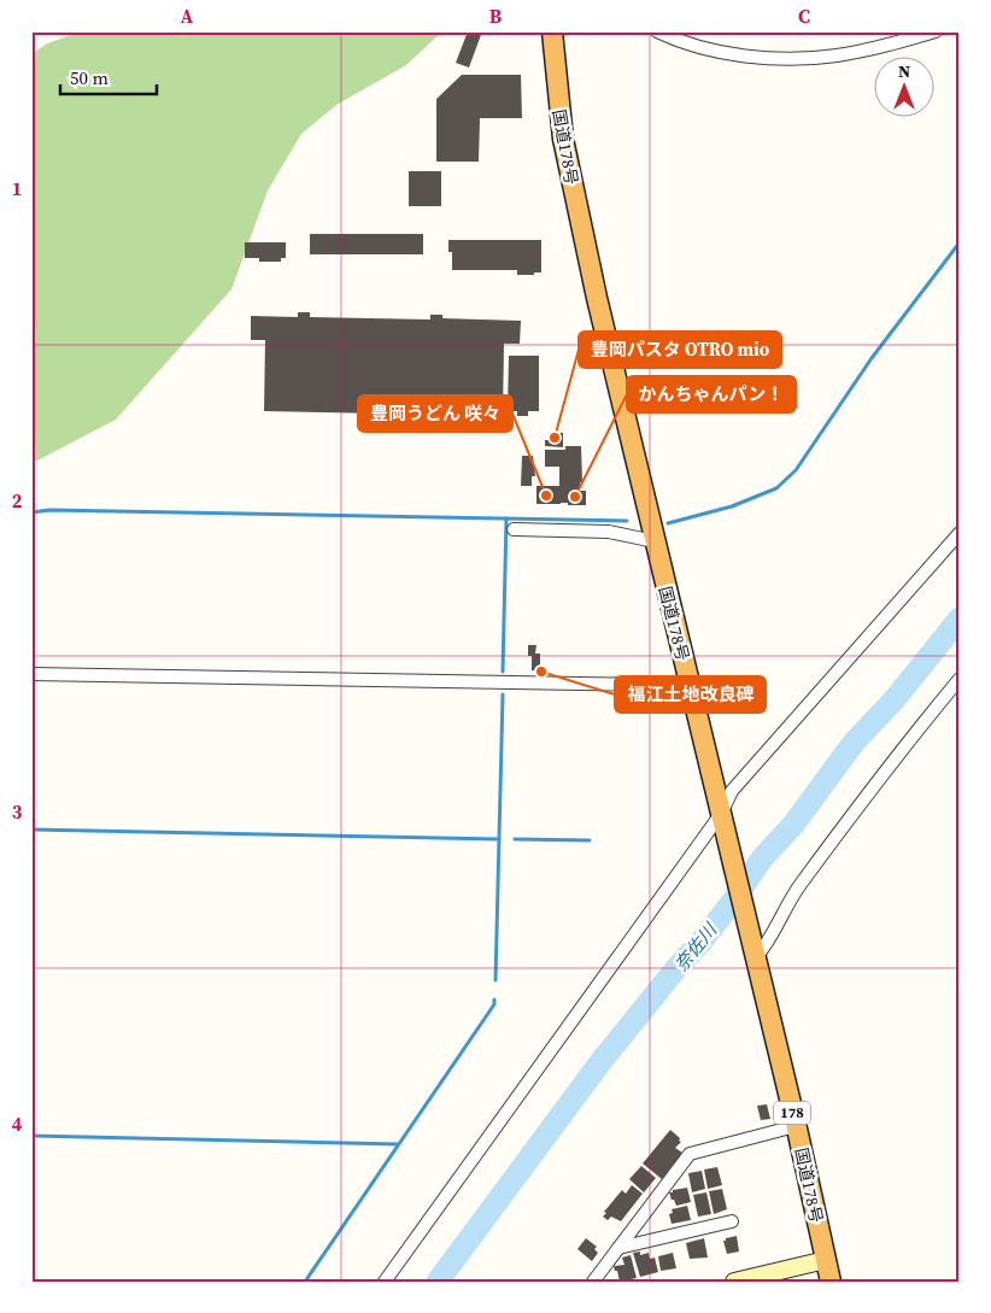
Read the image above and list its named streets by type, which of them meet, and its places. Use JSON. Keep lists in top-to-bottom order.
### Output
{
  "streets": {
    "highway": ["国道178号", "178"]
  },
  "water": ["奈佐川"],
  "places": [
    "豊岡パスタ OTRO mio",
    "豊岡うどん 咲々",
    "かんちゃんパン！",
    "福江土地改良碑"
  ],
  "scale_bar": "50 m",
  "north": "top",
  "grid": {
    "columns": ["A", "B", "C"],
    "rows": [
      "1",
      "2",
      "3",
      "4"
    ]
  }
}
